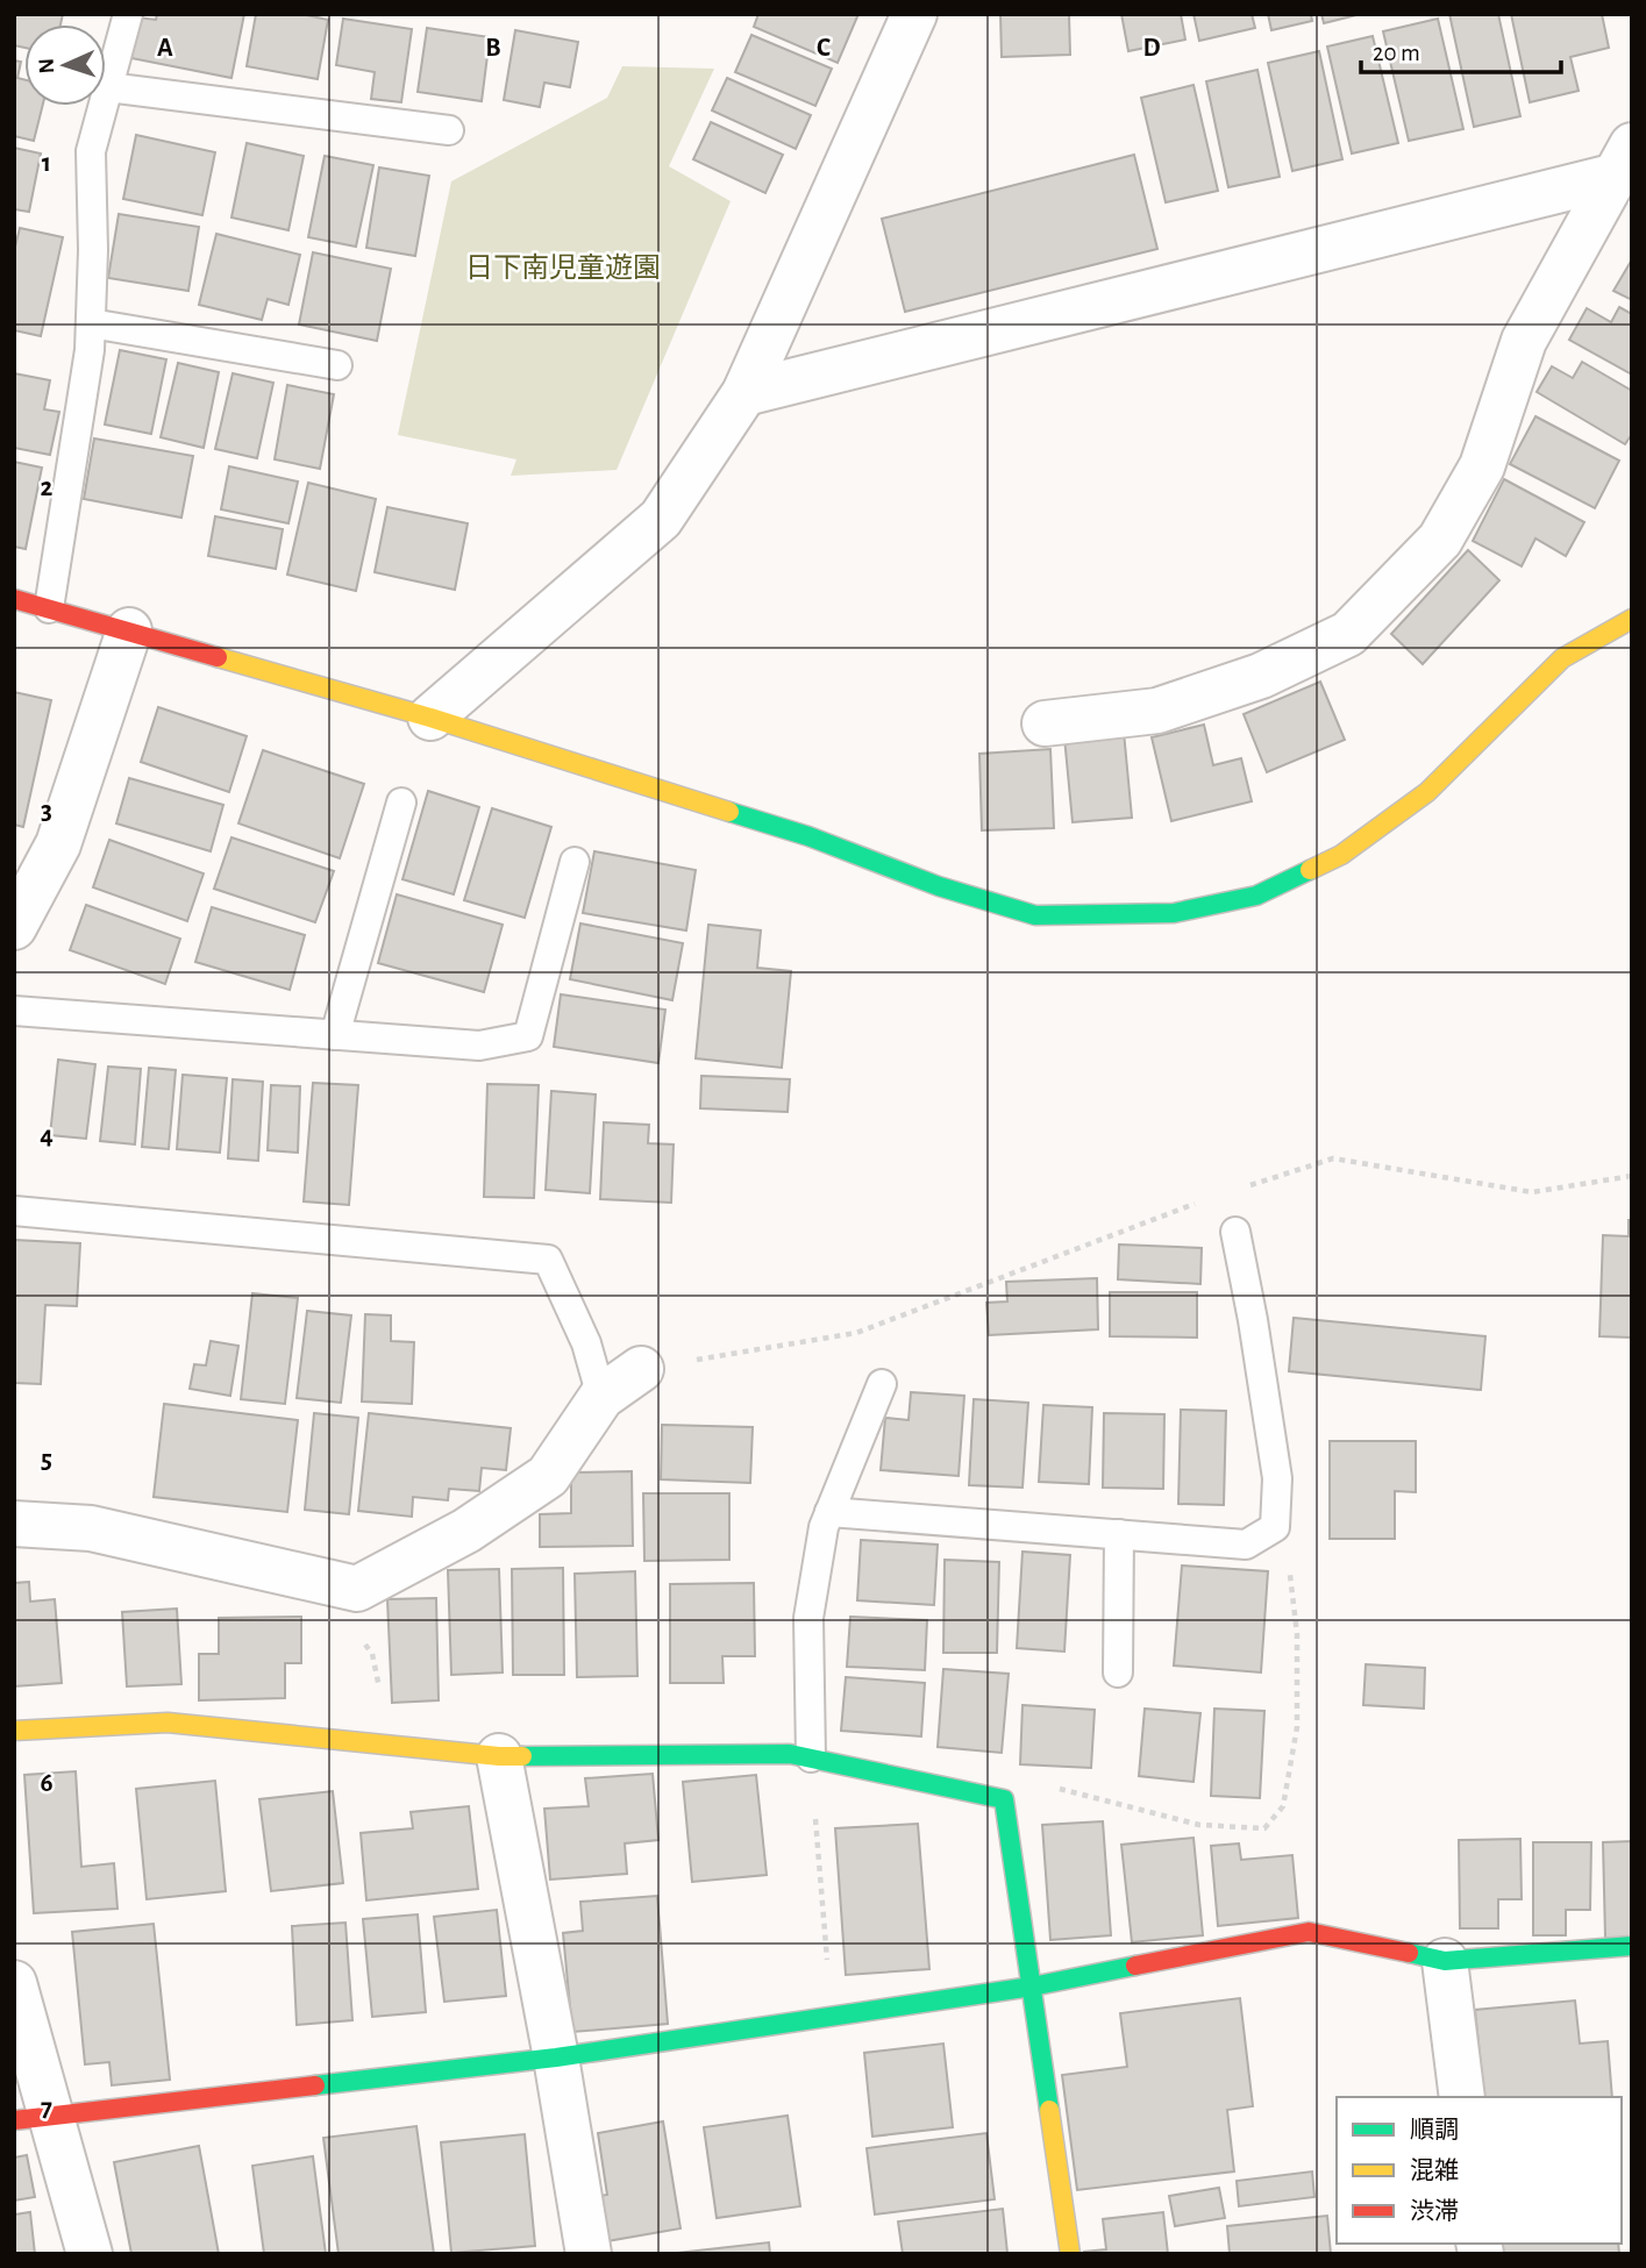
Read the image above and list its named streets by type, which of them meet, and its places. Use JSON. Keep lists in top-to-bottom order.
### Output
{
  "parks": ["日下南児童遊園"],
  "legend": ["順調", "混雑", "渋滞"],
  "scale_bar": "20 m",
  "north": "left",
  "grid": {
    "columns": [
      "A",
      "B",
      "C",
      "D"
    ],
    "rows": [
      "1",
      "2",
      "3",
      "4",
      "5",
      "6",
      "7"
    ]
  }
}
